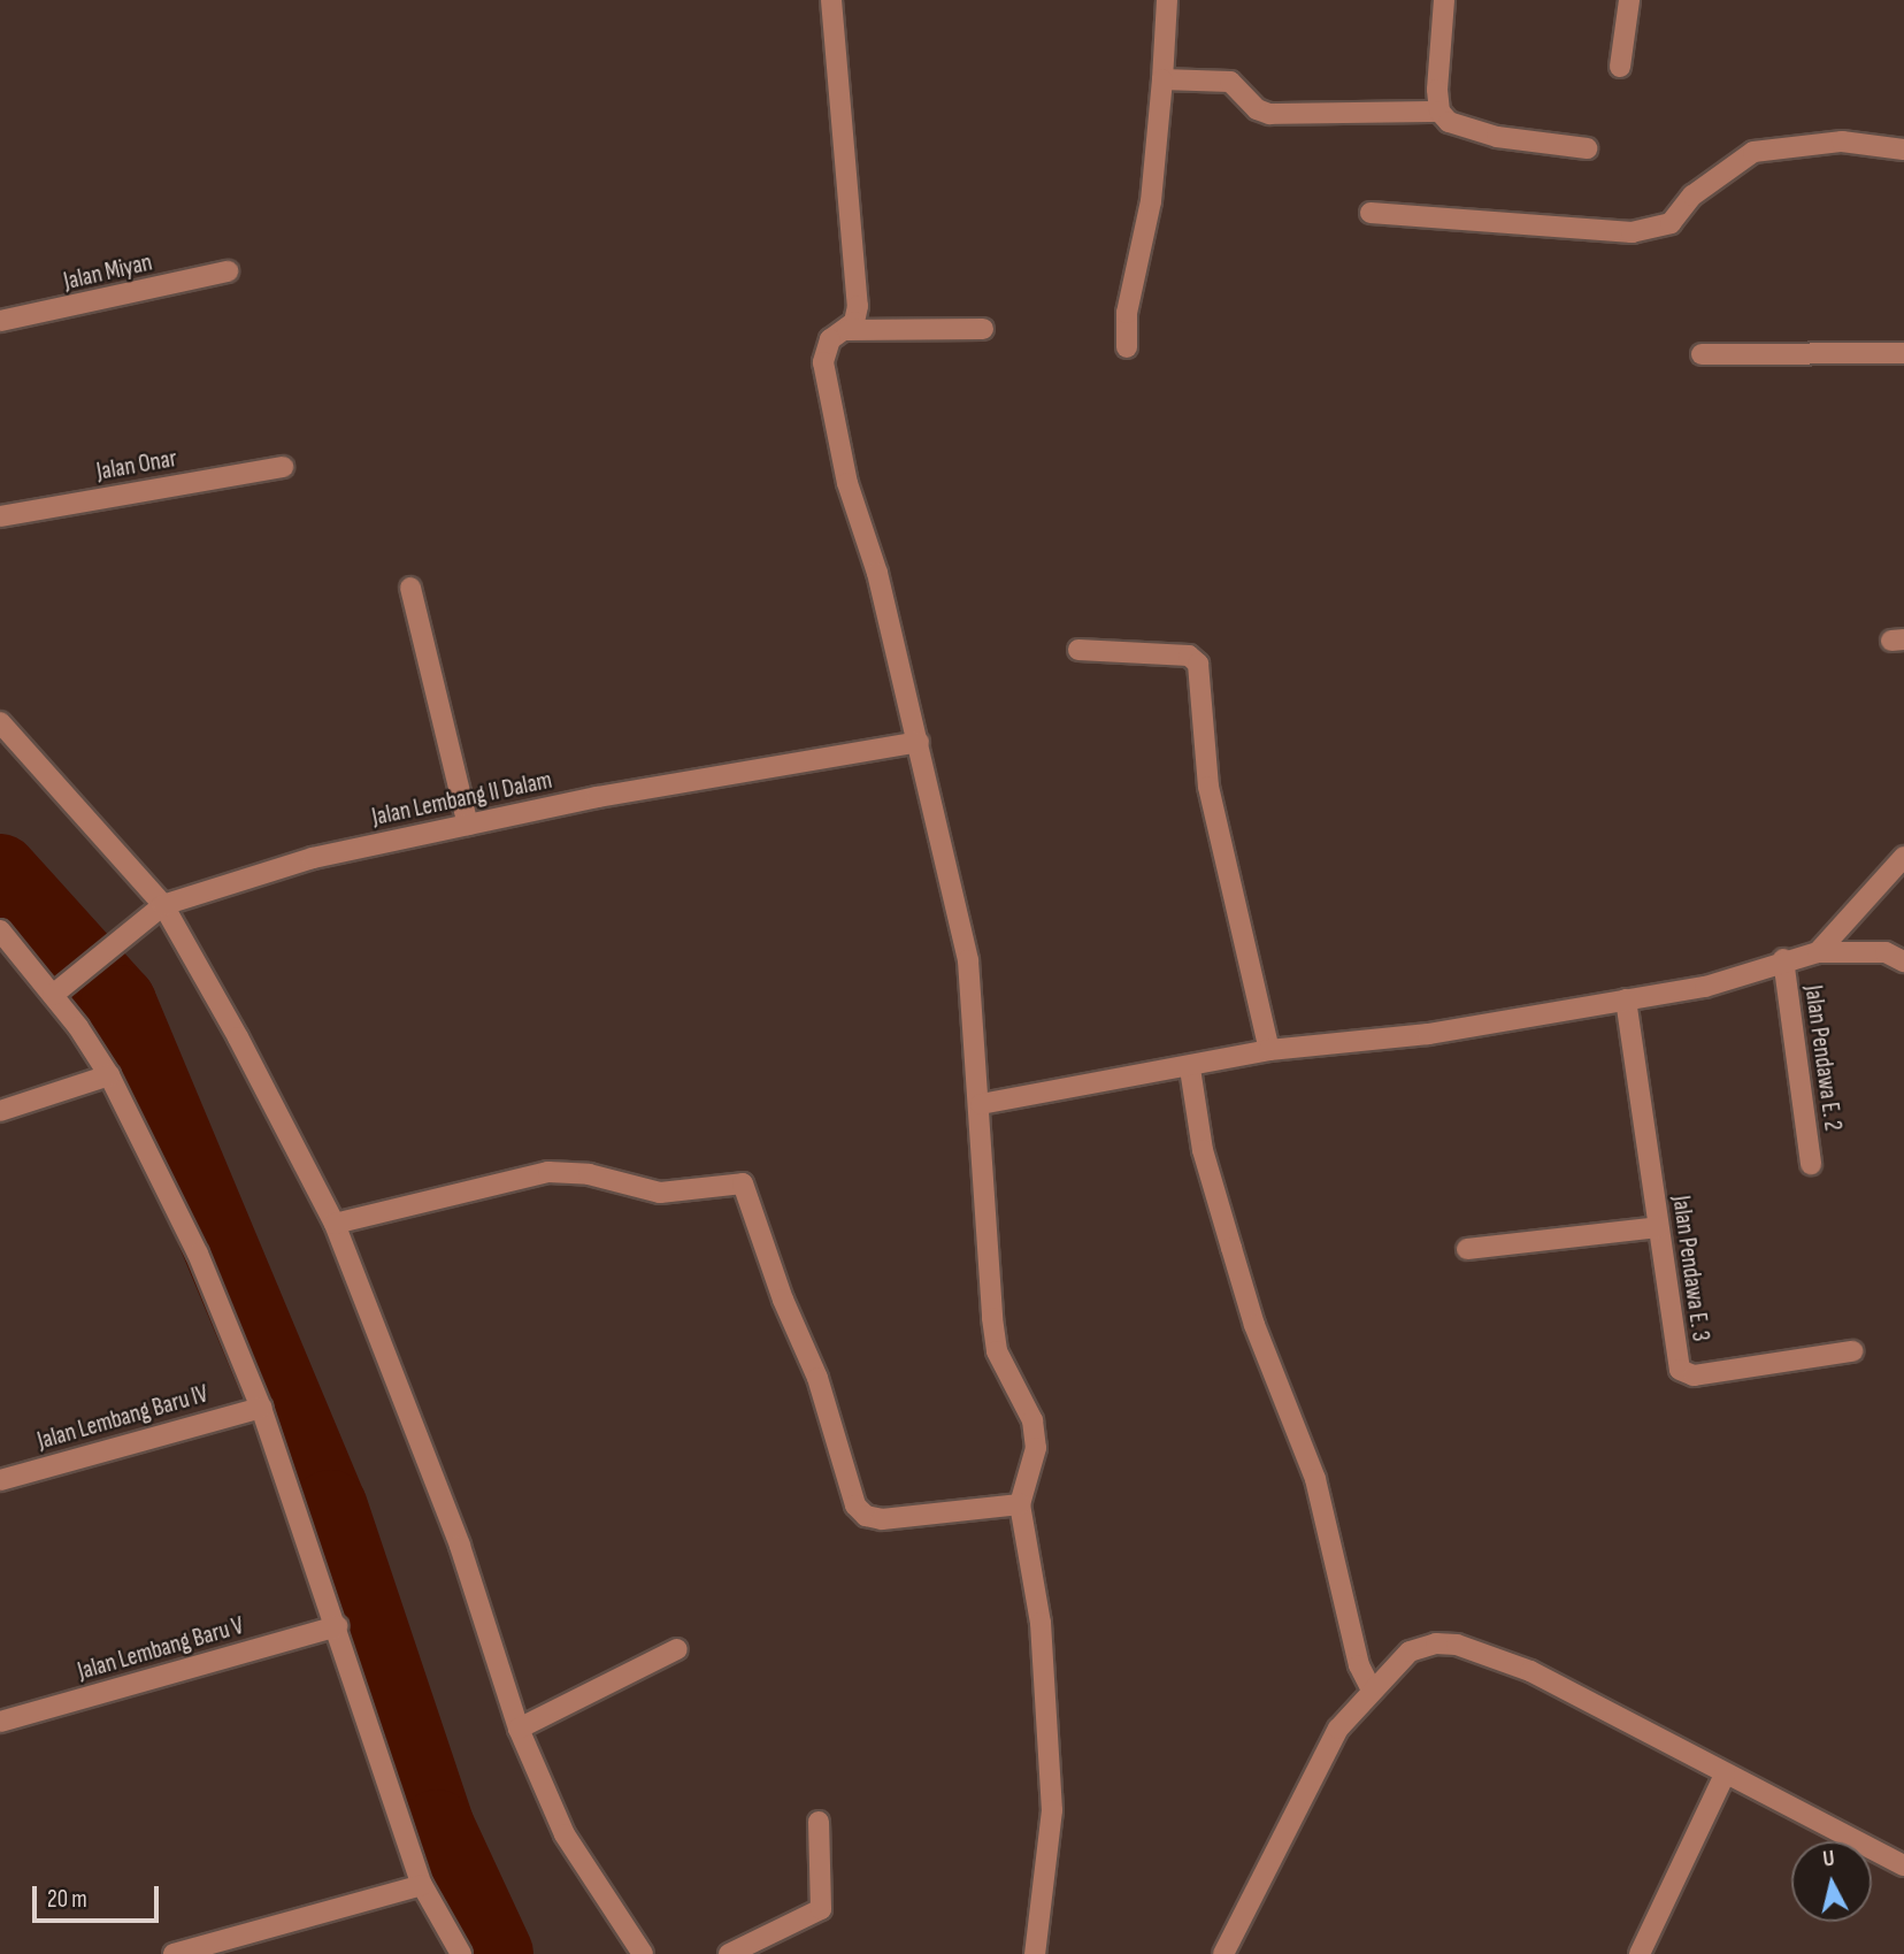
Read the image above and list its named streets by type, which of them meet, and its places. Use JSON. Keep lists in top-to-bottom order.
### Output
{
  "streets": {
    "street": [
      "Jalan Miyan",
      "Jalan Onar",
      "Jalan Lembang II Dalam",
      "Jalan Pendawa E. 2",
      "Jalan Pendawa E. 3",
      "Jalan Lembang Baru IV",
      "Jalan Lembang Baru V"
    ]
  },
  "scale_bar": "20 m",
  "north": "top"
}
